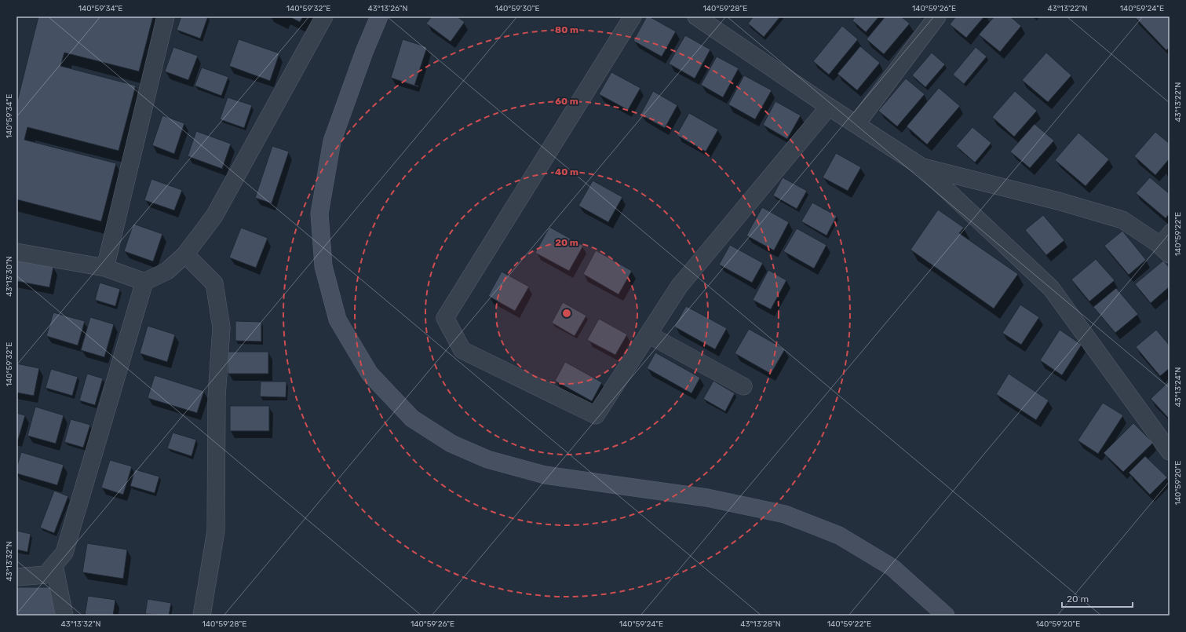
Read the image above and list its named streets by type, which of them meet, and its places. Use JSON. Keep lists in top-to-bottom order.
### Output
{
  "scale_bar": "20 m",
  "coordinates": [
    "140°59'34\"E",
    "140°59'32\"E",
    "43°13'26\"N",
    "140°59'30\"E",
    "140°59'28\"E",
    "140°59'26\"E",
    "43°13'22\"N",
    "140°59'24\"E",
    "140°59'22\"E",
    "43°13'30\"N",
    "43°13'24\"N",
    "140°59'20\"E",
    "43°13'32\"N",
    "43°13'28\"N"
  ],
  "rings": [
    "80 m",
    "60 m",
    "40 m",
    "20 m"
  ]
}
